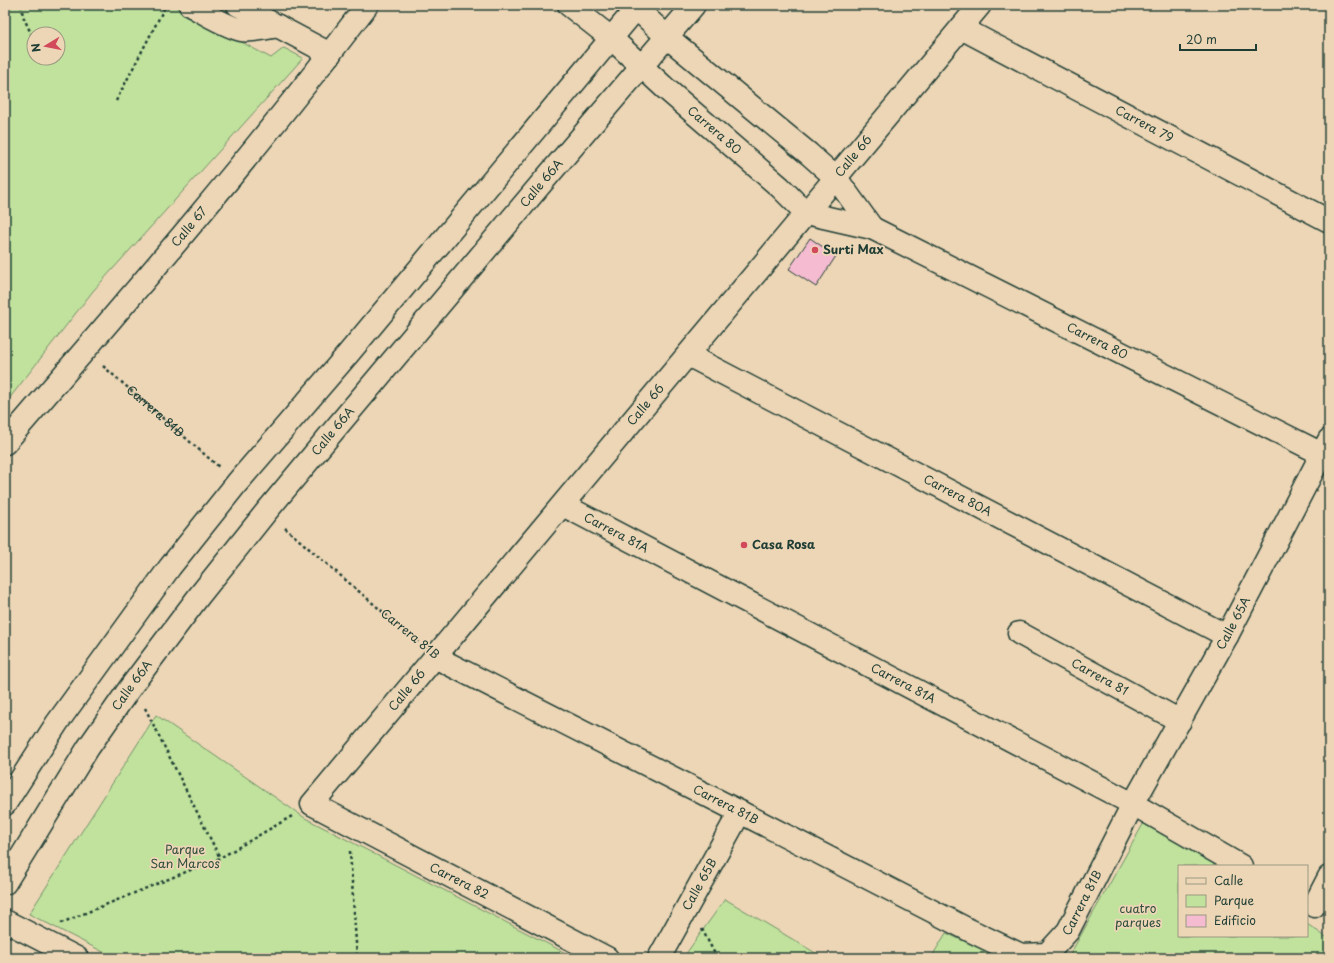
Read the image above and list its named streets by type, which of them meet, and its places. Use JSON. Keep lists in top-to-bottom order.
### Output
{
  "streets": {
    "street": [
      "Carrera 79",
      "Carrera 80",
      "Calle 66",
      "Calle 66A",
      "Calle 67",
      "Carrera 81B",
      "Carrera 80A",
      "Carrera 81A",
      "Calle 65A",
      "Carrera 81",
      "Carrera 82",
      "Calle 65B"
    ]
  },
  "crossings": [
    ["Carrera 79", "Calle 66"],
    ["Carrera 80", "Calle 66"],
    ["Carrera 80", "Calle 66A"],
    ["Carrera 80", "Calle 65A"],
    ["Calle 66", "Carrera 81B"],
    ["Calle 66", "Carrera 80A"],
    ["Calle 66", "Carrera 81A"],
    ["Calle 66", "Carrera 82"],
    ["Calle 67", "Carrera 81B"],
    ["Carrera 81B", "Carrera 81A"],
    ["Carrera 81B", "Calle 65A"],
    ["Carrera 81B", "Calle 65B"],
    ["Carrera 80A", "Calle 65A"],
    ["Carrera 81A", "Calle 65A"],
    ["Calle 65A", "Carrera 81"]
  ],
  "parks": ["Parque San Marcos", "cuatro parques"],
  "places": ["Surti Max", "Casa Rosa"],
  "legend": ["Calle", "Parque", "Edificio"],
  "scale_bar": "20 m",
  "north": "left"
}
